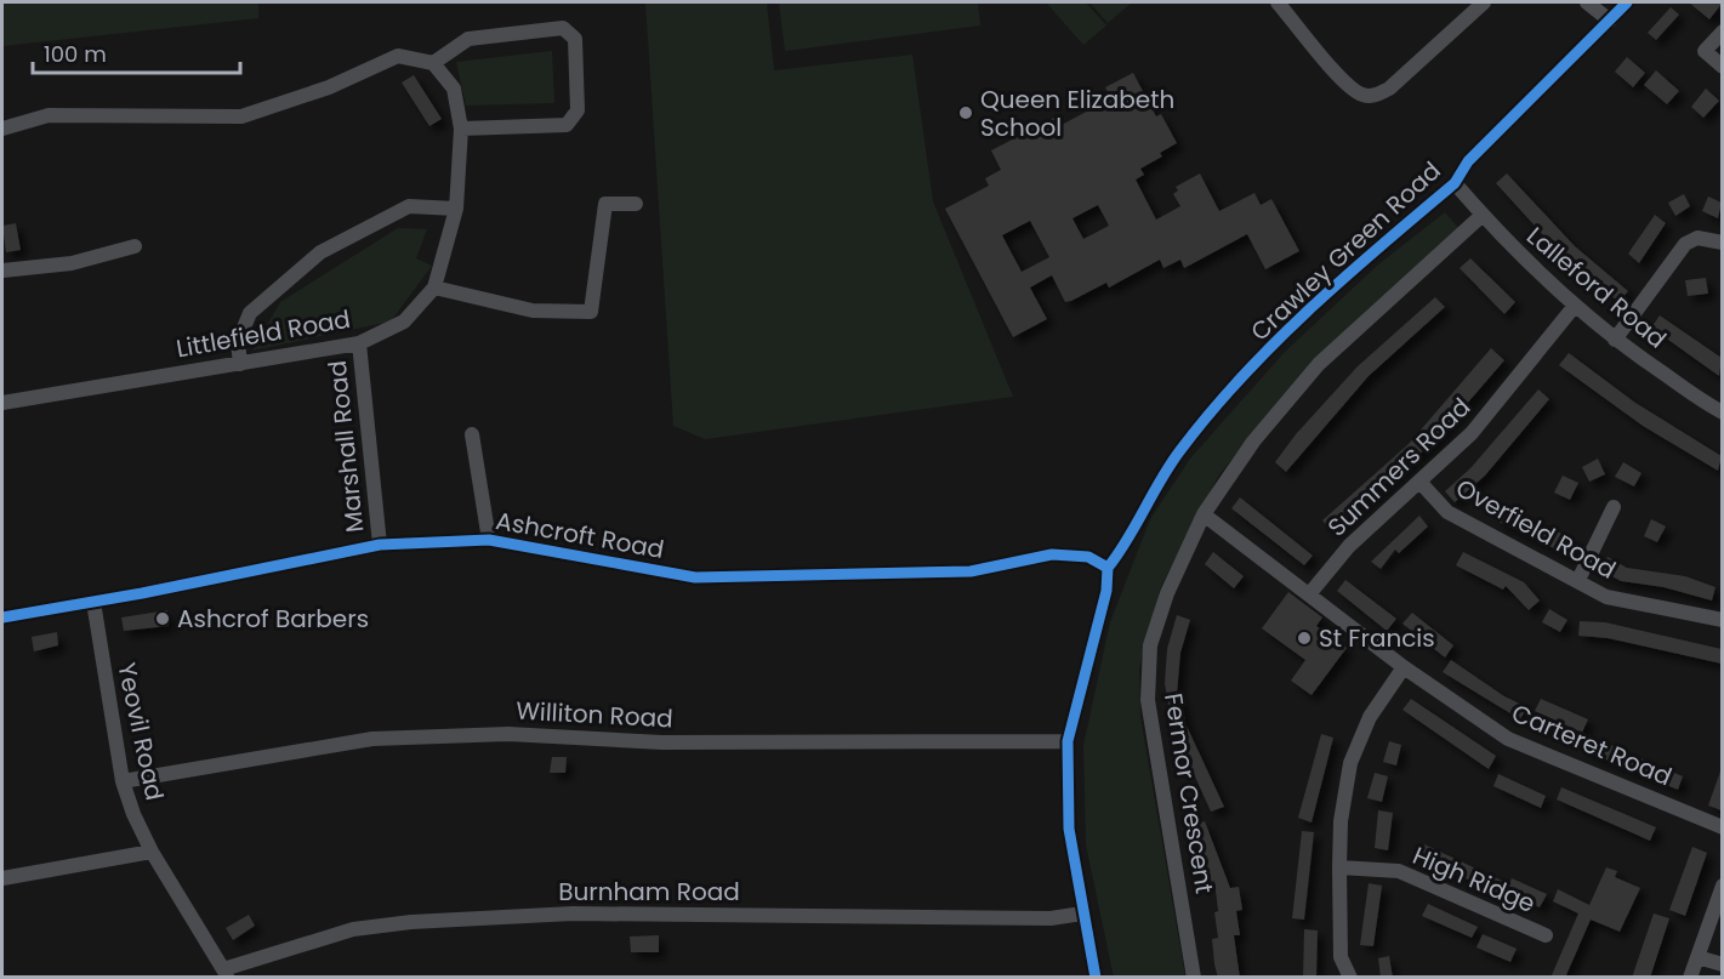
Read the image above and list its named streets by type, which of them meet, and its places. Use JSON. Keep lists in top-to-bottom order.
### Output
{
  "streets": {
    "street": [
      "Crawley Green Road",
      "Lalleford Road",
      "Littlefield Road",
      "Marshall Road",
      "Summers Road",
      "Overfield Road",
      "Ashcroft Road",
      "Williton Road",
      "Yeovil Road",
      "Carteret Road",
      "Fermor Crescent",
      "High Ridge",
      "Burnham Road"
    ]
  },
  "crossings": [
    ["Crawley Green Road", "Lalleford Road"],
    ["Crawley Green Road", "Ashcroft Road"],
    ["Crawley Green Road", "Williton Road"],
    ["Crawley Green Road", "Burnham Road"],
    ["Lalleford Road", "Summers Road"],
    ["Lalleford Road", "Fermor Crescent"],
    ["Littlefield Road", "Marshall Road"],
    ["Marshall Road", "Ashcroft Road"],
    ["Summers Road", "Overfield Road"],
    ["Summers Road", "Carteret Road"],
    ["Ashcroft Road", "Yeovil Road"],
    ["Williton Road", "Yeovil Road"],
    ["Yeovil Road", "Burnham Road"],
    ["Carteret Road", "Fermor Crescent"]
  ],
  "places": ["Queen Elizabeth School", "Ashcrof Barbers", "St Francis"],
  "scale_bar": "100 m"
}
